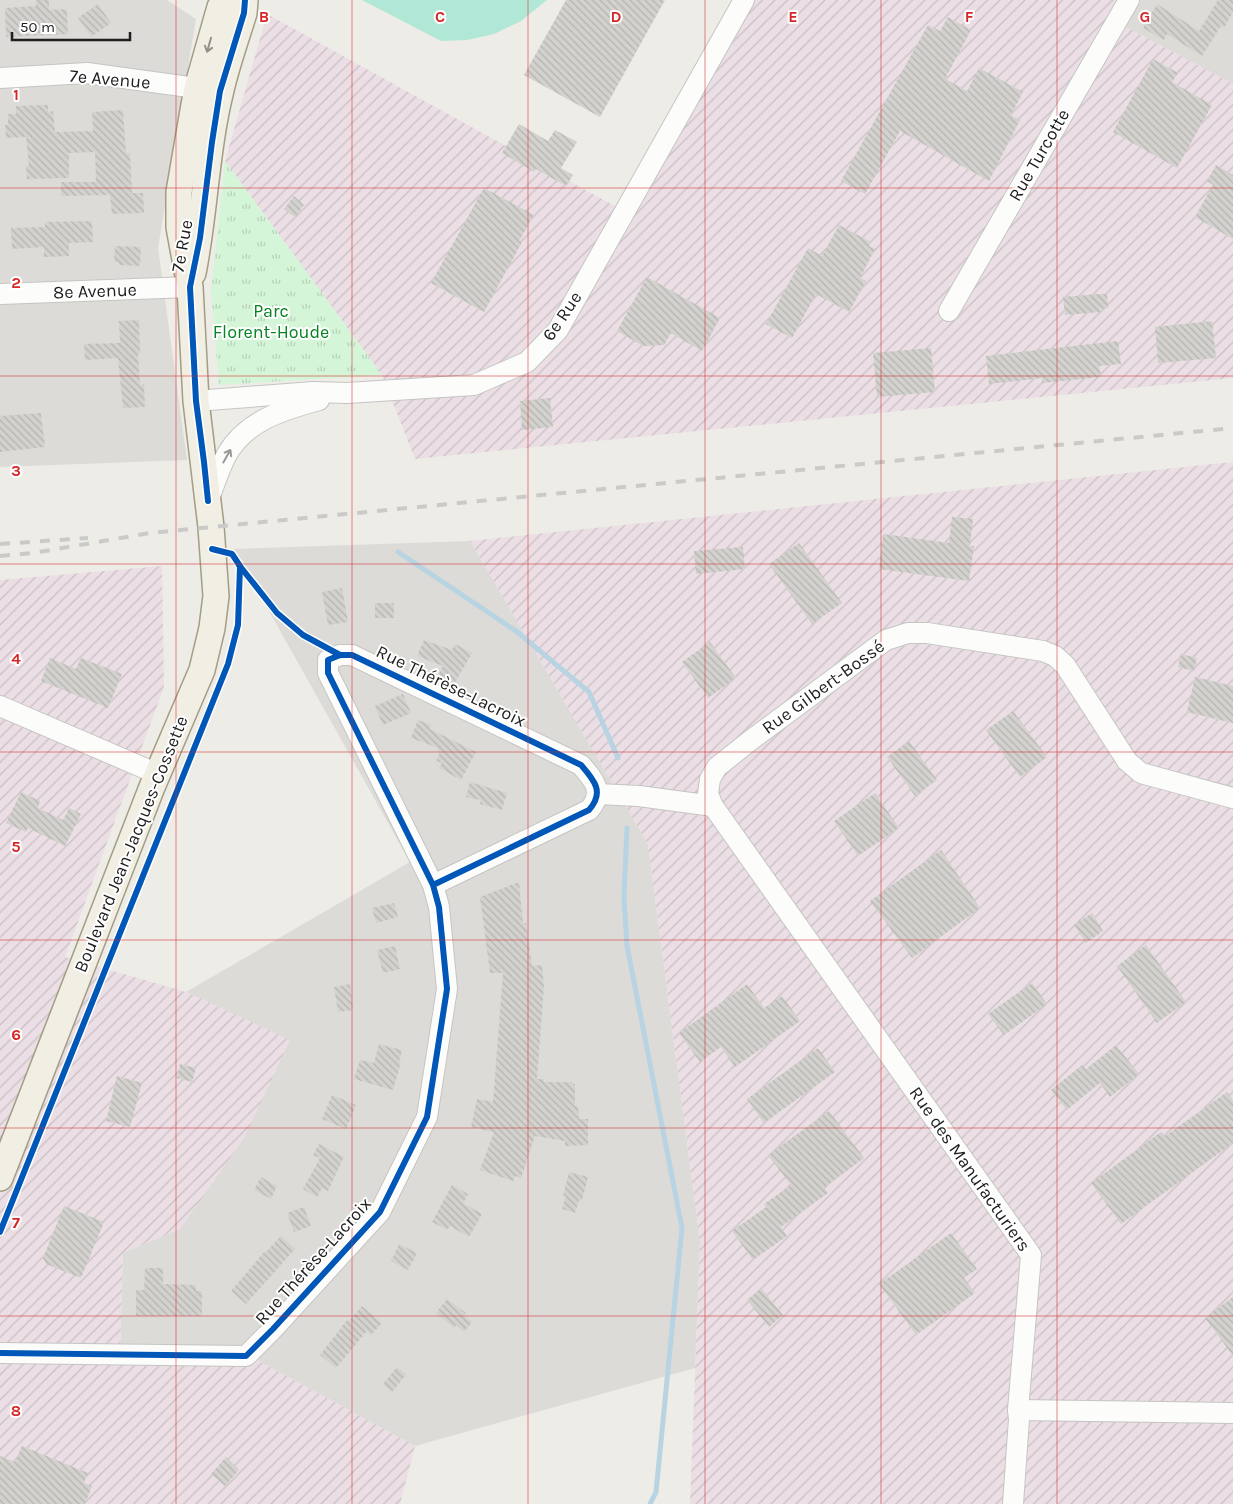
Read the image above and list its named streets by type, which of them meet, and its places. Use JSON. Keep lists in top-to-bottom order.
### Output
{
  "streets": {
    "main road": ["7e Rue", "Boulevard Jean-Jacques-Cossette"],
    "street": [
      "7e Avenue",
      "Rue Turcotte",
      "8e Avenue",
      "6e Rue",
      "Rue Thérèse-Lacroix",
      "Rue Gilbert-Bossé",
      "Rue des Manufacturiers"
    ]
  },
  "crossings": [
    ["7e Avenue", "7e Rue"],
    ["7e Rue", "8e Avenue"],
    ["7e Rue", "6e Rue"],
    ["7e Rue", "Boulevard Jean-Jacques-Cossette"],
    ["Rue Gilbert-Bossé", "Rue des Manufacturiers"]
  ],
  "parks": ["Parc Florent-Houde"],
  "scale_bar": "50 m",
  "grid": {
    "columns": [
      "B",
      "C",
      "D",
      "E",
      "F",
      "G"
    ],
    "rows": [
      "1",
      "2",
      "3",
      "4",
      "5",
      "6",
      "7",
      "8"
    ]
  }
}
